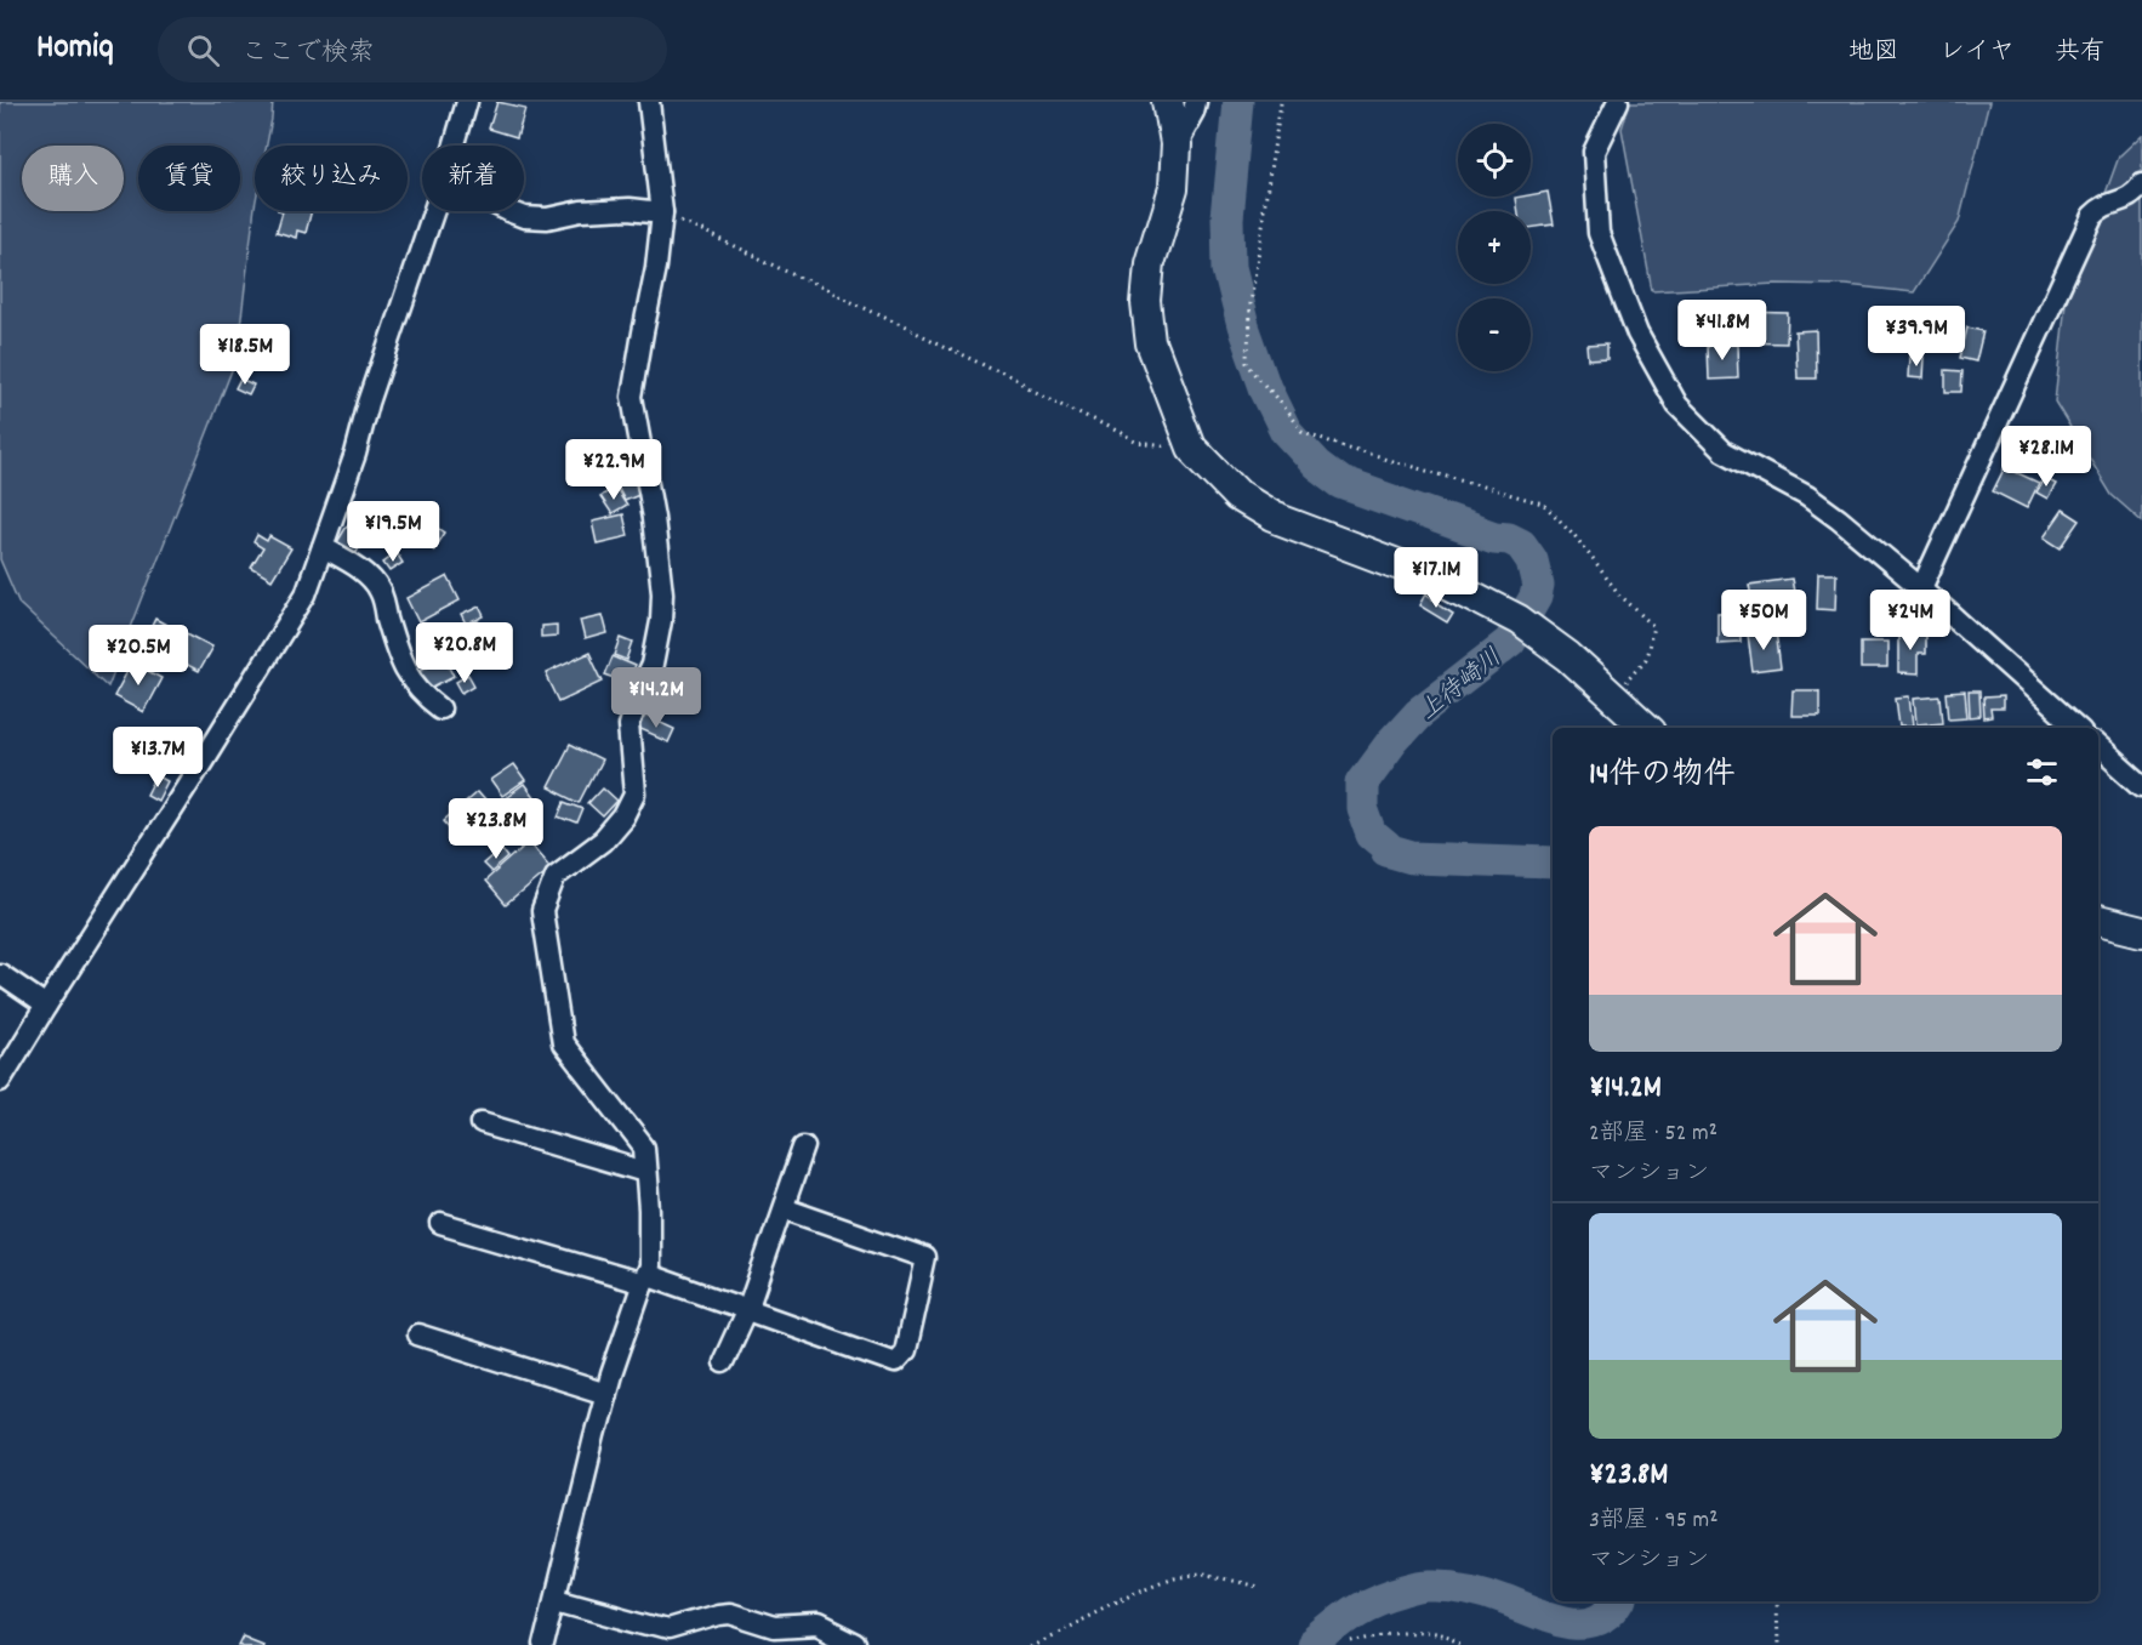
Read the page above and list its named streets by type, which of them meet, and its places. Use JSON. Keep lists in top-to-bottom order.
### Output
{
  "water": ["上待崎川"],
  "page": {
    "header": "Homiq",
    "search": "ここで検索",
    "nav": ["地図", "レイヤ", "共有"],
    "map_buttons": ["+", "−"],
    "chip": [
      "購入",
      "賃貸",
      "絞り込み",
      "新着"
    ],
    "price": [
      "¥41.8M",
      "¥39.9M",
      "¥18.5M",
      "¥28.1M",
      "¥22.9M",
      "¥19.5M",
      "¥17.1M",
      "¥50M",
      "¥24M",
      "¥20.8M",
      "¥20.5M",
      "¥14.2M",
      "¥13.7M",
      "¥23.8M"
    ],
    "heading": "14件の物件",
    "list": [
      {
        "name": "¥14.2M",
        "note": "2部屋 · 52 m² · マンション"
      },
      {
        "name": "¥23.8M",
        "note": "3部屋 · 95 m² · マンション"
      }
    ]
  }
}
